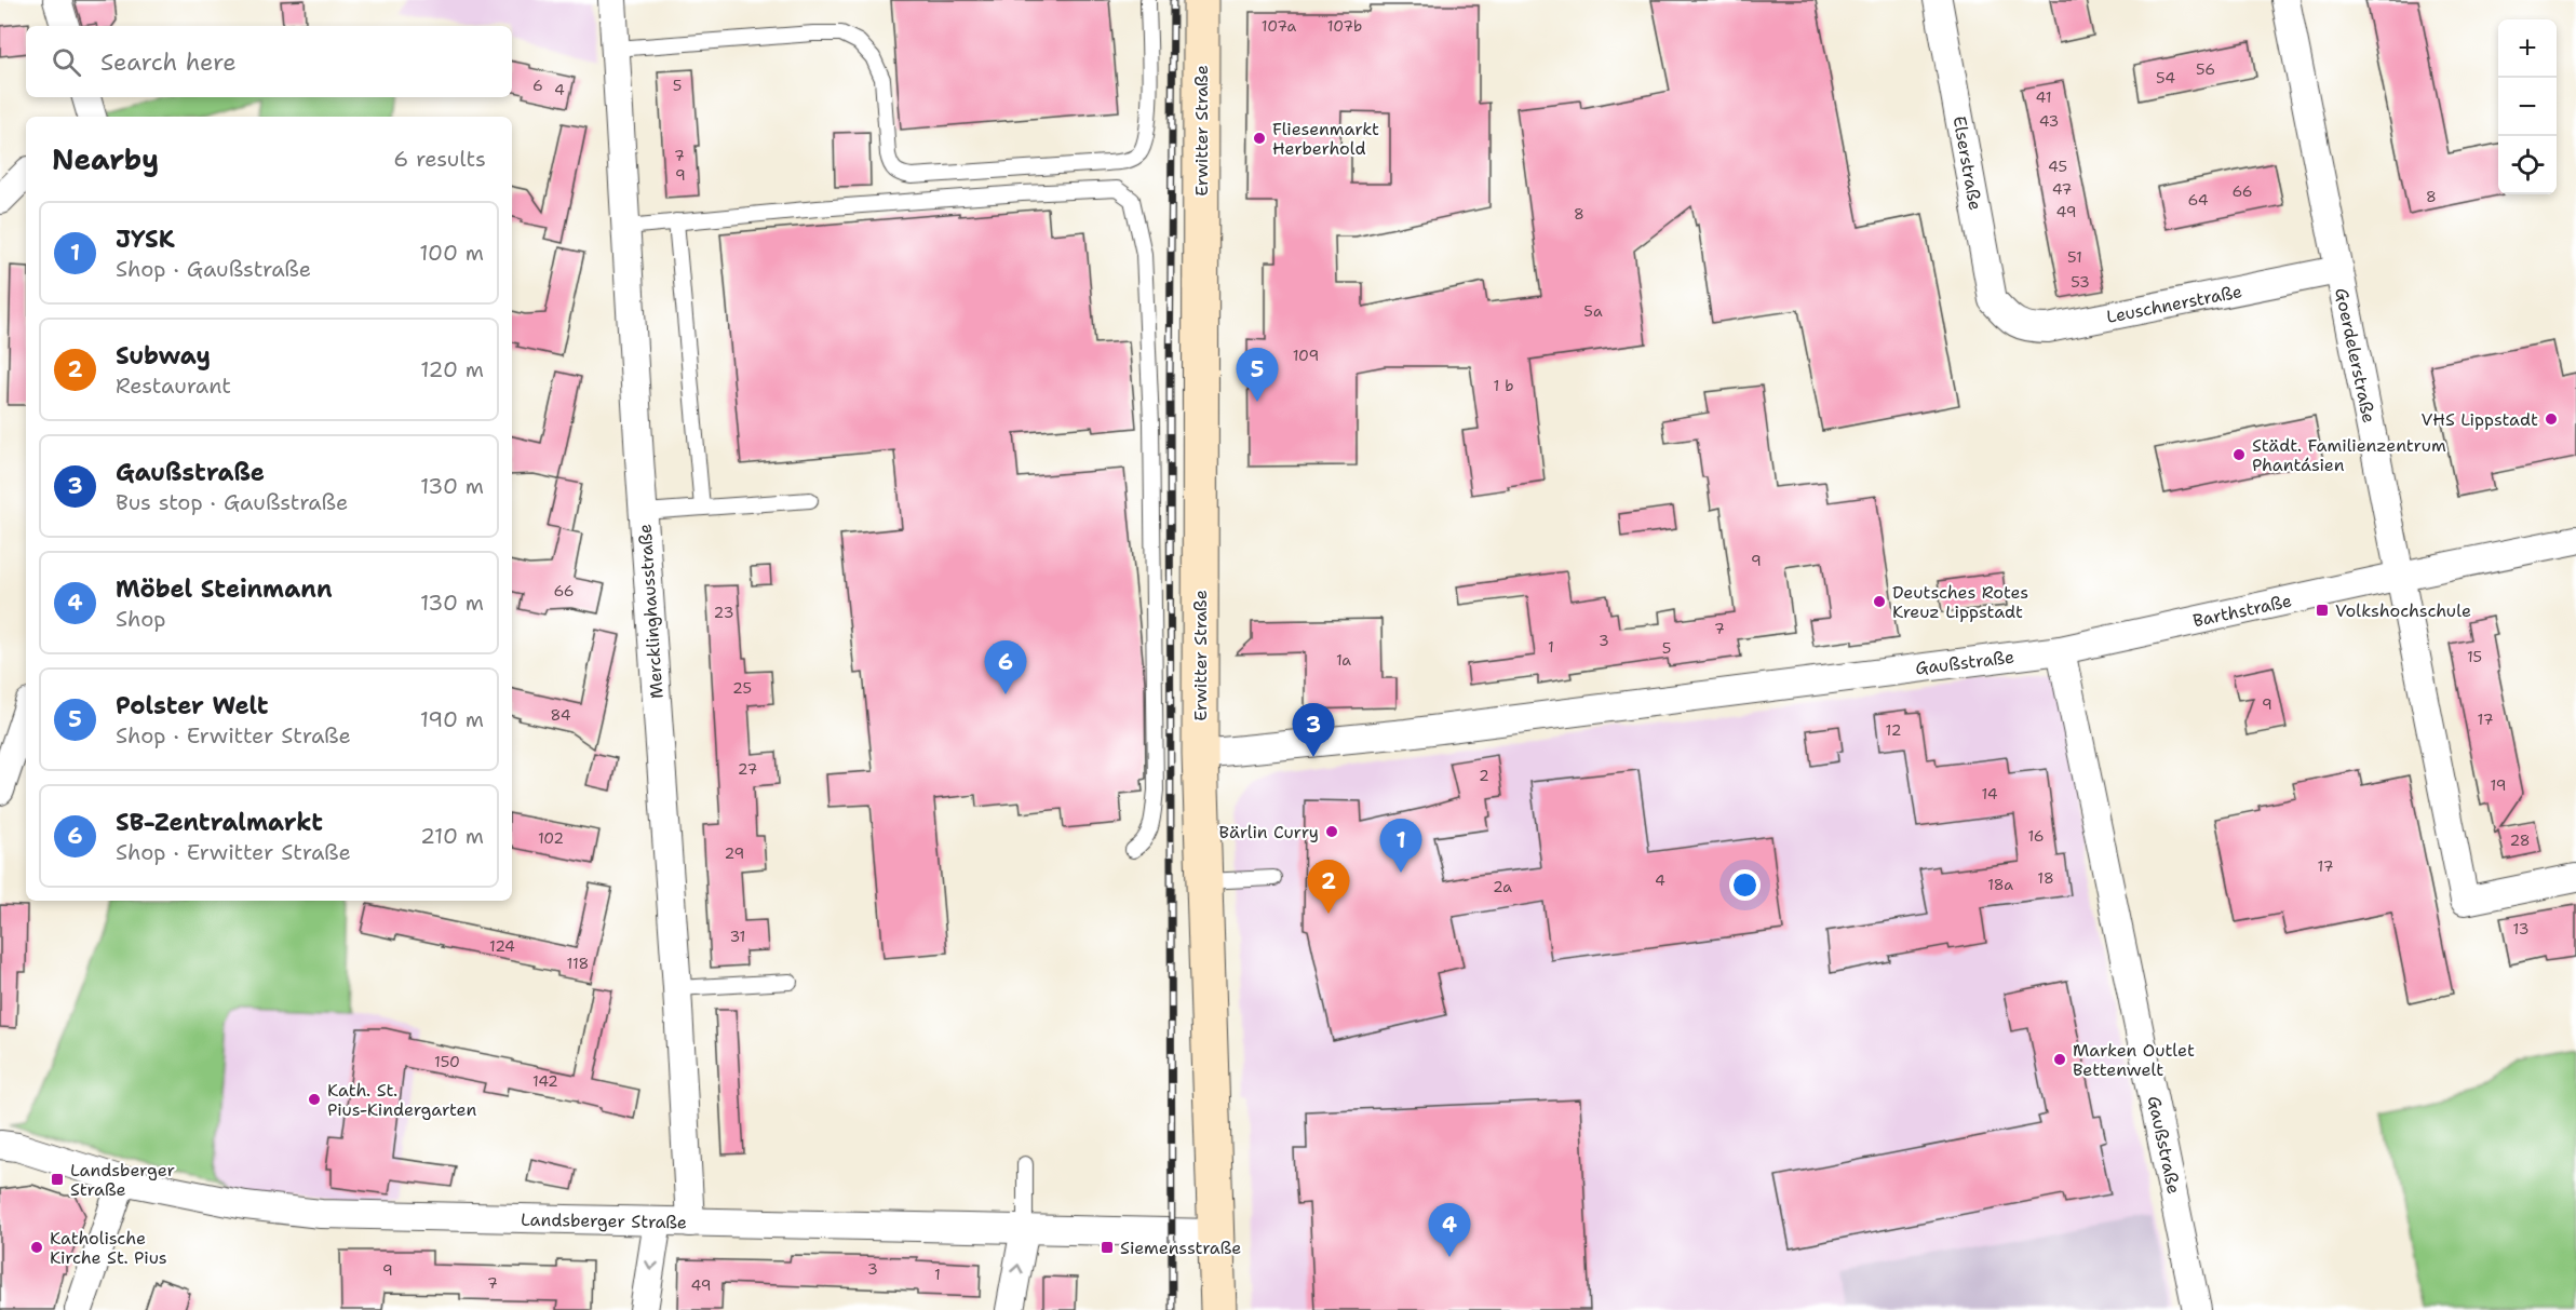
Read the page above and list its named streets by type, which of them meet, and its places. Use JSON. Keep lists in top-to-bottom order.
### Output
{
  "streets": {
    "main road": ["Erwitter Straße"],
    "street": [
      "Elserstraße",
      "Leuschnerstraße",
      "Goerdelerstraße",
      "Barthstraße",
      "Mercklinghausstraße",
      "Gaußstraße",
      "Landsberger Straße"
    ]
  },
  "crossings": [
    ["Erwitter Straße", "Gaußstraße"],
    ["Erwitter Straße", "Landsberger Straße"],
    ["Elserstraße", "Leuschnerstraße"],
    ["Leuschnerstraße", "Goerdelerstraße"],
    ["Goerdelerstraße", "Barthstraße"],
    ["Barthstraße", "Gaußstraße"],
    ["Mercklinghausstraße", "Landsberger Straße"]
  ],
  "places": {
    "other": [
      "Fliesenmarkt Herberhold",
      "VHS Lippstadt",
      "Städt. Familienzentrum Phantásien",
      "Deutsches Rotes Kreuz Lippstadt",
      "Bärlin Curry",
      "Marken Outlet Bettenwelt",
      "Kath. St. Pius-Kindergarten",
      "Katholische Kirche St. Pius"
    ],
    "transit": ["Volkshochschule", "Landsberger Straße", "Siemensstraße"]
  },
  "house_numbers": [
    "107a",
    "107b",
    "56",
    "54",
    "6",
    "5",
    "4",
    "41",
    "43",
    "7",
    "45",
    "9",
    "47",
    "66",
    "8",
    "64",
    "49",
    "8",
    "51",
    "53",
    "5a",
    "109",
    "1 b",
    "9",
    "66",
    "23",
    "7",
    "3",
    "1",
    "5",
    "15",
    "1a",
    "25",
    "9",
    "84",
    "17",
    "12",
    "27",
    "2",
    "19",
    "14",
    "16",
    "102",
    "28",
    "29",
    "17",
    "18",
    "4",
    "18a",
    "2a",
    "13",
    "31",
    "124",
    "118",
    "150",
    "142",
    "3",
    "9",
    "1",
    "7",
    "49"
  ],
  "page": {
    "map_buttons": ["+", "−"],
    "search": "Search here",
    "heading": ["Nearby", "6 results"],
    "list": [
      {
        "mark": "1",
        "name": "JYSK",
        "note": "Shop · Gaußstraße",
        "value": "100 m"
      },
      {
        "mark": "2",
        "name": "Subway",
        "note": "Restaurant",
        "value": "120 m"
      },
      {
        "mark": "3",
        "name": "Gaußstraße",
        "note": "Bus stop · Gaußstraße",
        "value": "130 m"
      },
      {
        "mark": "4",
        "name": "Möbel Steinmann",
        "note": "Shop",
        "value": "130 m"
      },
      {
        "mark": "5",
        "name": "Polster Welt",
        "note": "Shop · Erwitter Straße",
        "value": "190 m"
      },
      {
        "mark": "6",
        "name": "SB-Zentralmarkt",
        "note": "Shop · Erwitter Straße",
        "value": "210 m"
      }
    ],
    "pins": [
      "5",
      "6",
      "3",
      "1",
      "2",
      "4"
    ]
  }
}
